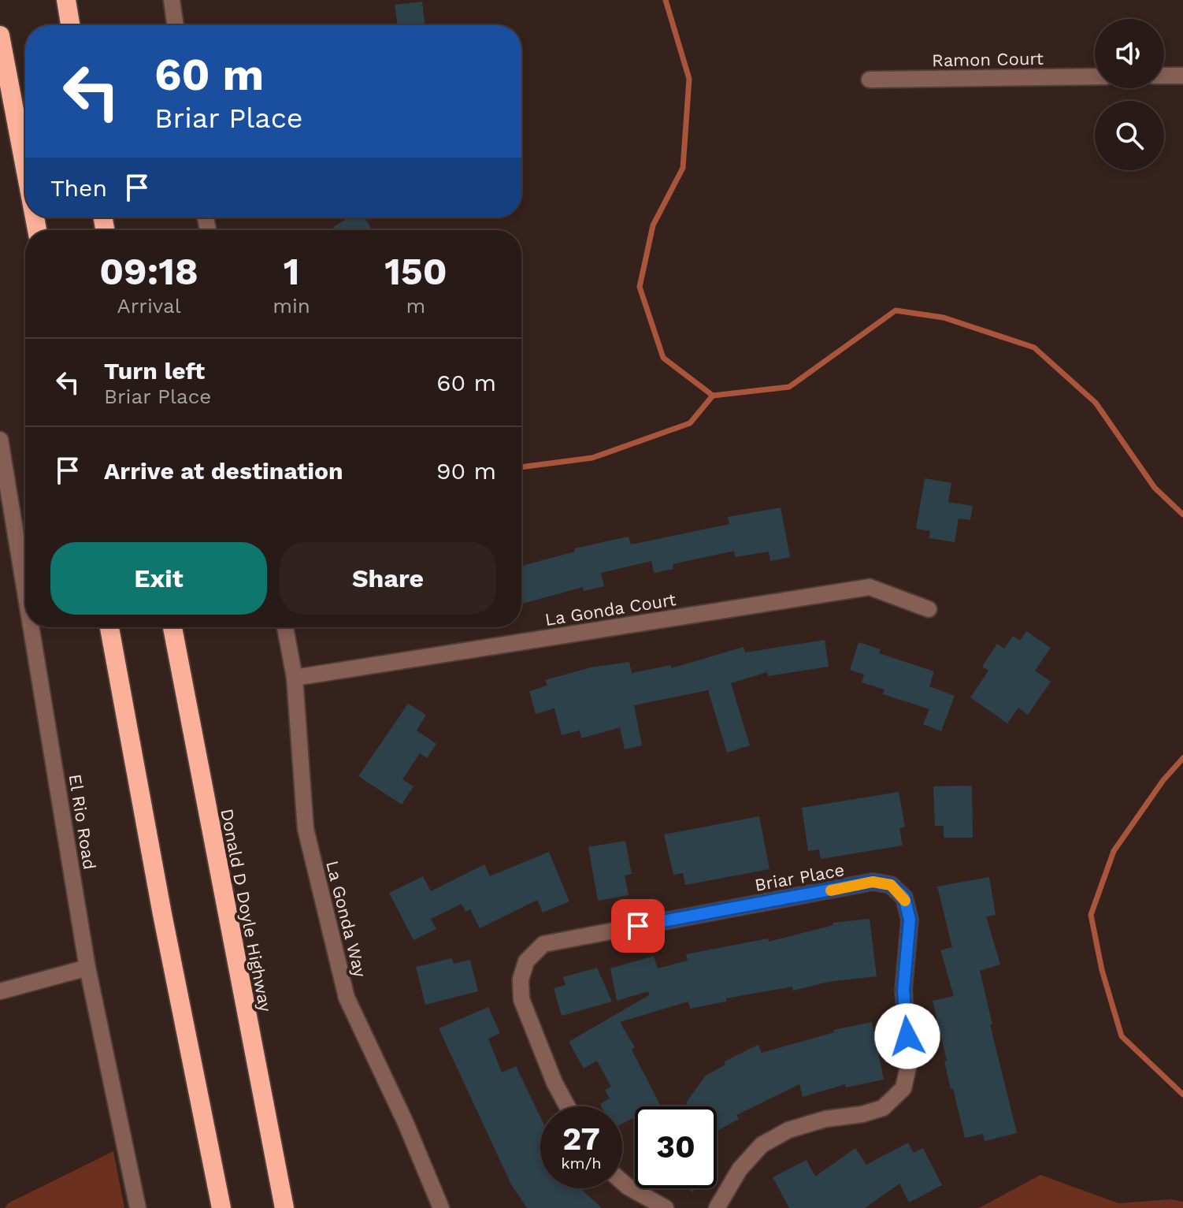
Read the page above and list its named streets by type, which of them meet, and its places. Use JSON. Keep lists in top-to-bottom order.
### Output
{
  "streets": {
    "highway": ["Donald D Doyle Highway"],
    "street": [
      "Ramon Court",
      "La Gonda Court",
      "El Rio Road",
      "Briar Place",
      "La Gonda Way"
    ]
  },
  "crossings": [
    ["La Gonda Court", "La Gonda Way"]
  ],
  "page": {
    "turn": ["60 m", "Briar Place"],
    "then": "Then",
    "eta": [
      "09:18",
      "Arrival",
      "1",
      "min",
      "150",
      "m"
    ],
    "list": [
      {
        "name": "Turn left",
        "note": "Briar Place",
        "value": "60 m"
      },
      {
        "name": "Arrive at destination",
        "value": "90 m"
      }
    ],
    "buttons": ["Exit", "Share"],
    "speed": "27 km/h",
    "limit": "30"
  }
}
